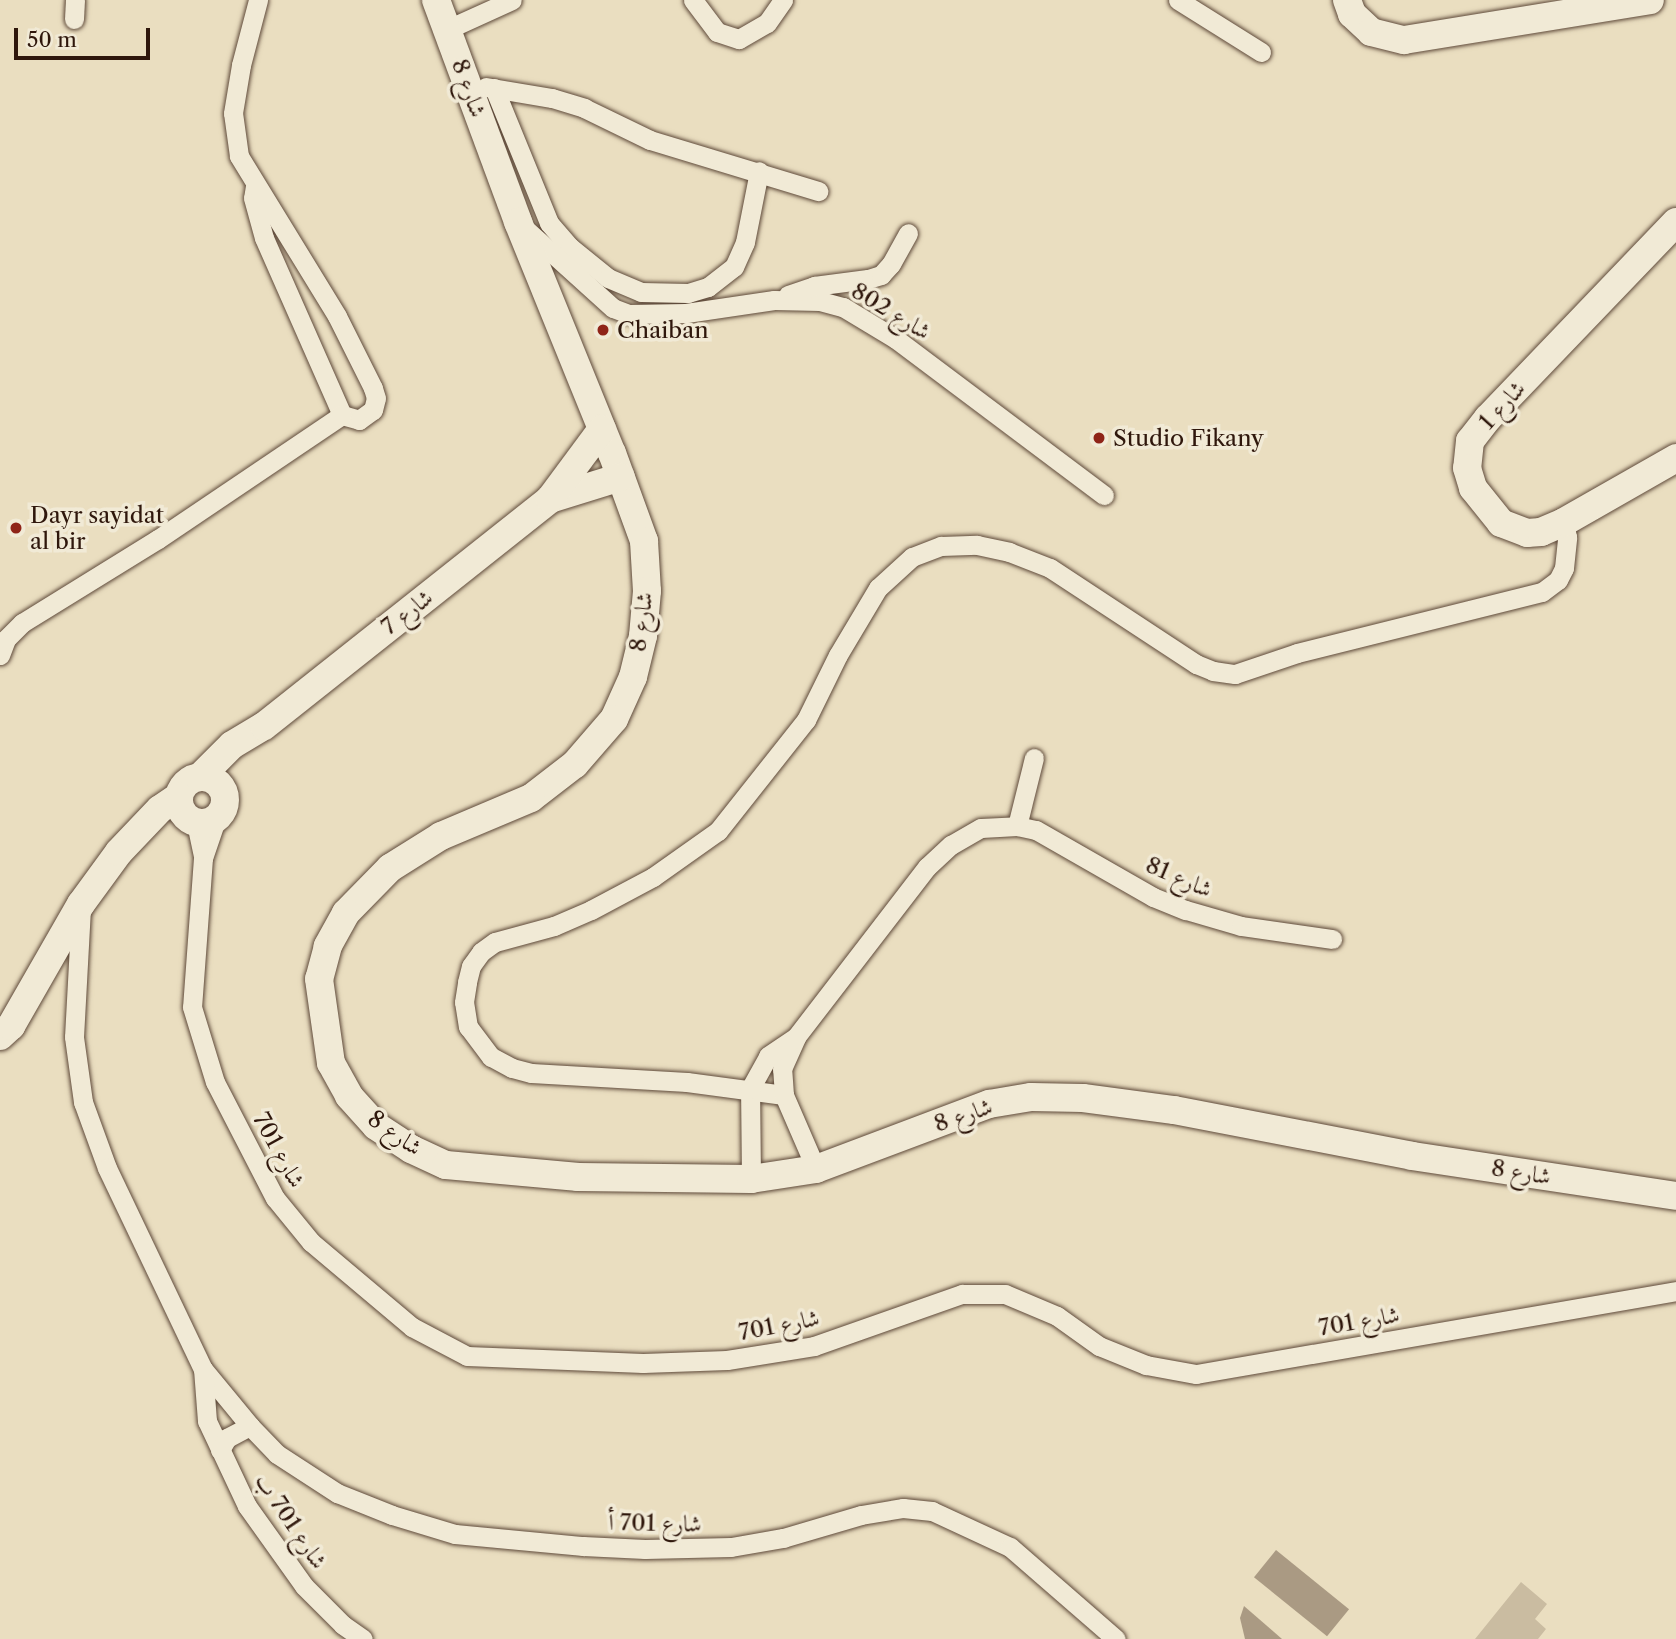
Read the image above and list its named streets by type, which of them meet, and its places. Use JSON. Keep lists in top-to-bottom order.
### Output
{
  "streets": {
    "street": [
      "شارع 8",
      "شارع 802",
      "شارع 1",
      "شارع 7",
      "شارع 81",
      "شارع 701",
      "شارع 701 ب",
      "شارع 701 أ"
    ]
  },
  "crossings": [
    ["شارع 8", "شارع 802"],
    ["شارع 8", "شارع 81"],
    ["شارع 7", "شارع 701"],
    ["شارع 701 ب", "شارع 701 أ"]
  ],
  "places": ["Chaiban", "Studio Fikany", "Dayr sayidat al bir"],
  "scale_bar": "50 m"
}
